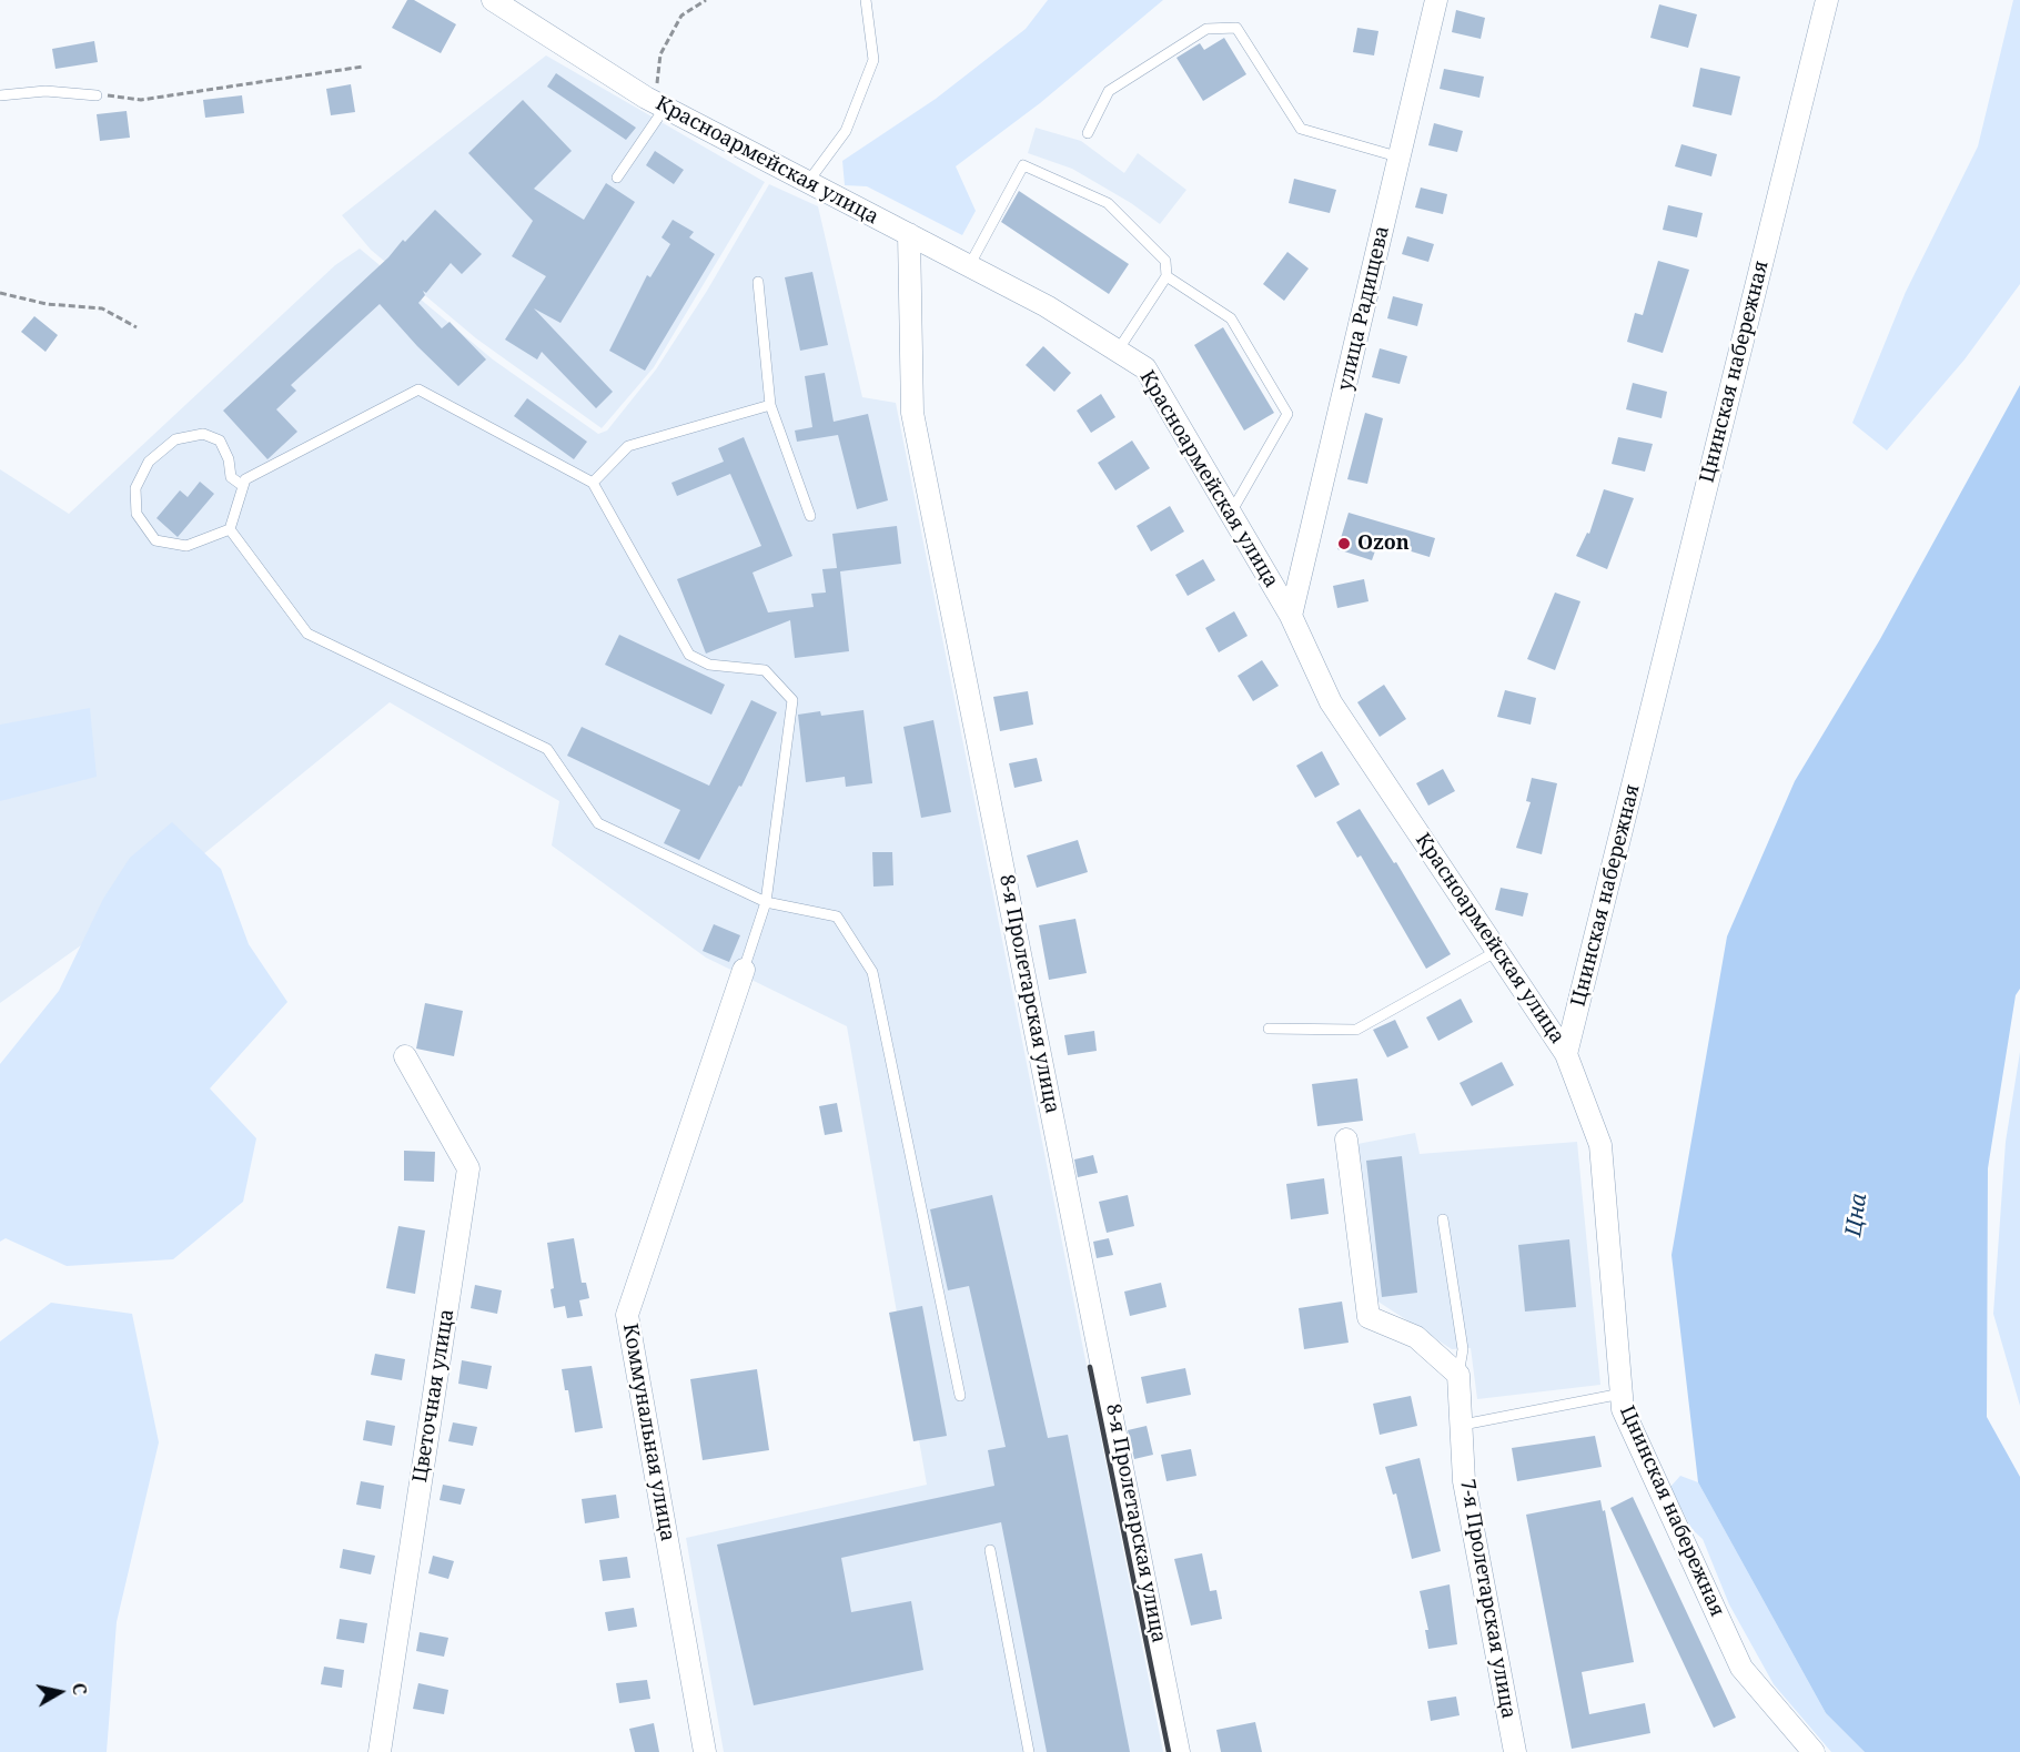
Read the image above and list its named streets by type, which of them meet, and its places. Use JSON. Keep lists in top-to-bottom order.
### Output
{
  "streets": {
    "street": [
      "Красноармейская улица",
      "улица Радищева",
      "Цнинская набережная",
      "8-я Пролетарская улица",
      "Цветочная улица",
      "Коммунальная улица",
      "7-я Пролетарская улица"
    ]
  },
  "crossings": [
    ["Красноармейская улица", "улица Радищева"],
    ["Красноармейская улица", "Цнинская набережная"],
    ["Красноармейская улица", "8-я Пролетарская улица"]
  ],
  "water": ["Цна"],
  "places": ["Ozon"],
  "north": "right"
}
